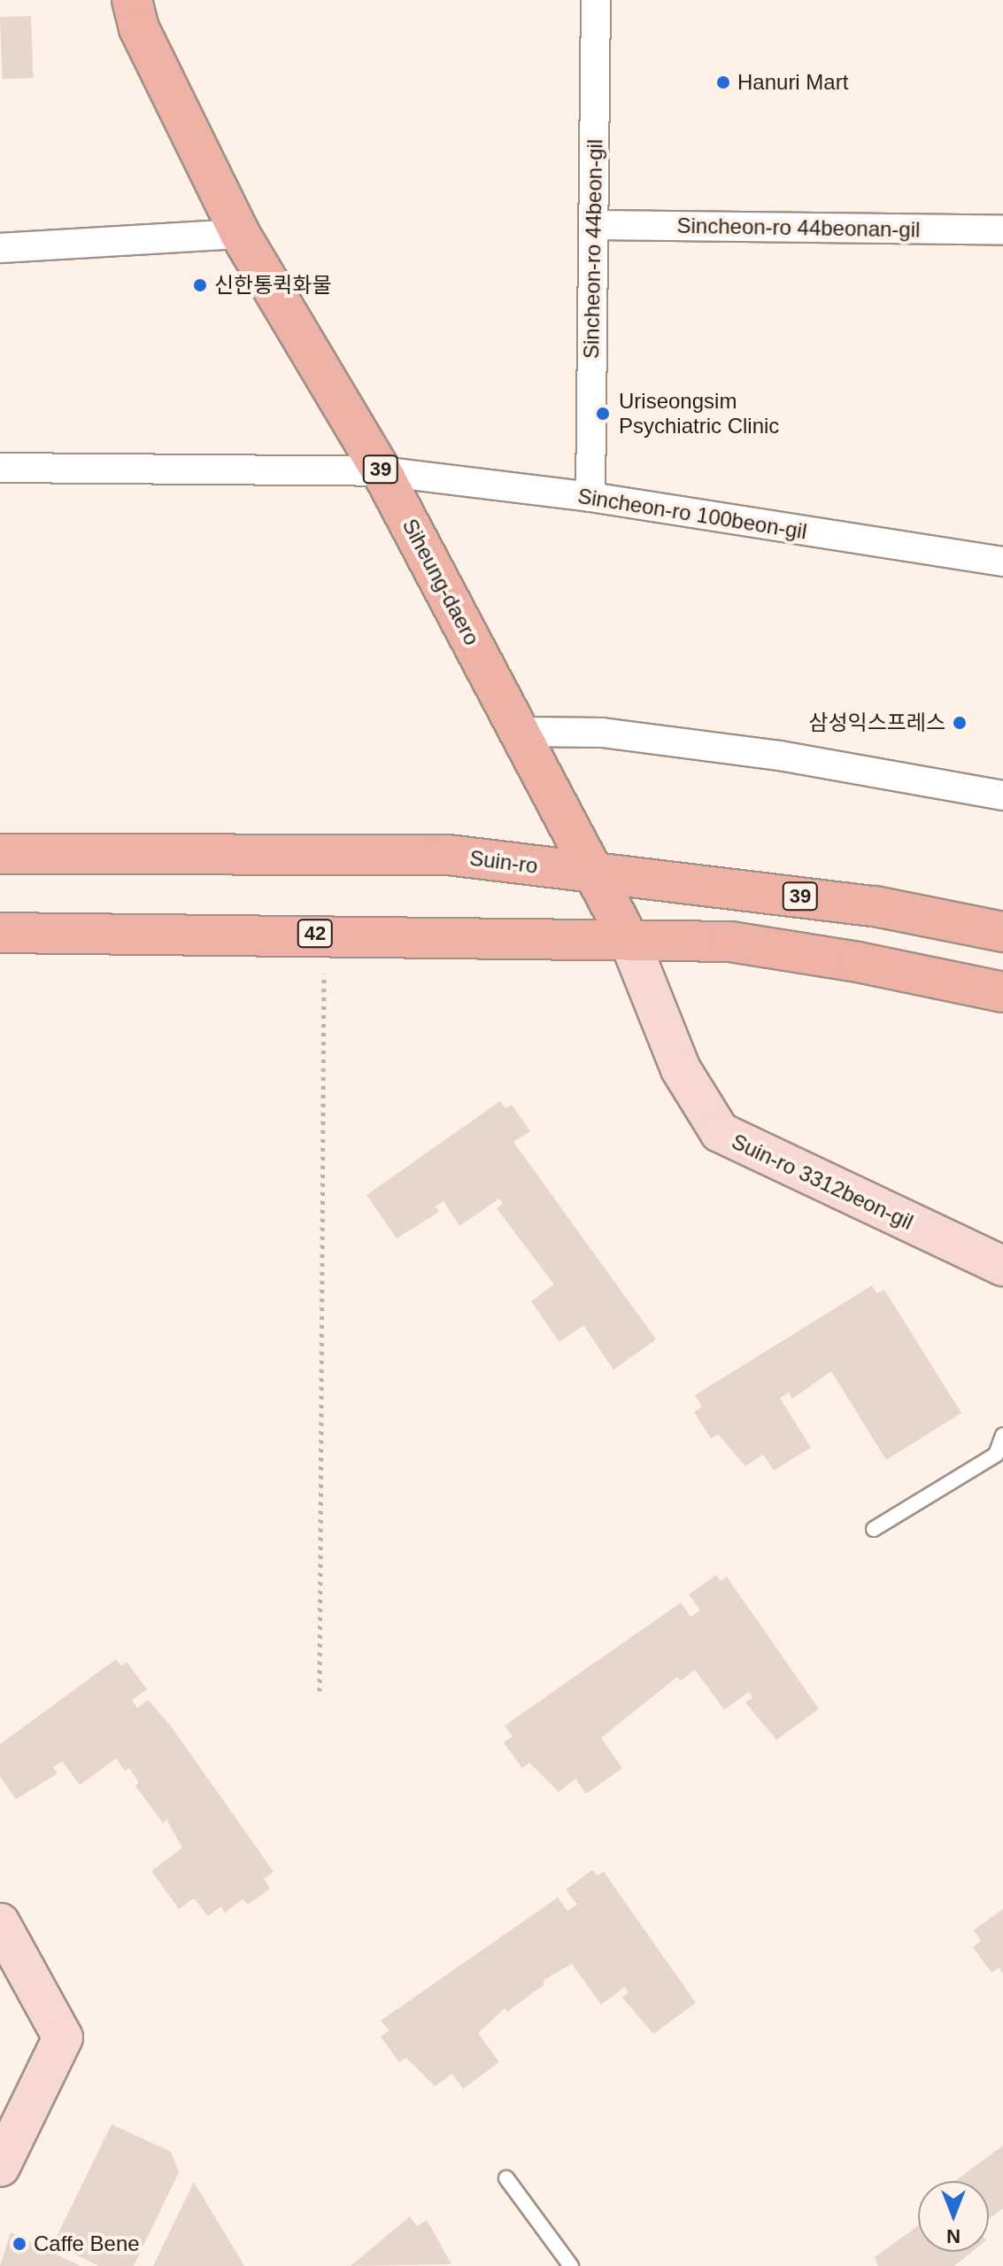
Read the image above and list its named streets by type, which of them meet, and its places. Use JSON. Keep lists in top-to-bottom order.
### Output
{
  "streets": {
    "main road": [
      "39",
      "Siheung-daero",
      "Suin-ro",
      "42"
    ],
    "street": [
      "Sincheon-ro 44beonan-gil",
      "Sincheon-ro 44beon-gil",
      "Sincheon-ro 100beon-gil",
      "Suin-ro 3312beon-gil"
    ]
  },
  "crossings": [
    ["Sincheon-ro 44beonan-gil", "Sincheon-ro 44beon-gil"],
    ["Sincheon-ro 44beon-gil", "Sincheon-ro 100beon-gil"],
    ["Sincheon-ro 100beon-gil", "Siheung-daero"],
    ["Siheung-daero", "Suin-ro"],
    ["Siheung-daero", "42"],
    ["Siheung-daero", "Suin-ro 3312beon-gil"],
    ["42", "Suin-ro 3312beon-gil"]
  ],
  "places": [
    "Hanuri Mart",
    "신한통퀵화물",
    "Uriseongsim Psychiatric Clinic",
    "삼성익스프레스",
    "Caffe Bene"
  ],
  "north": "bottom"
}
